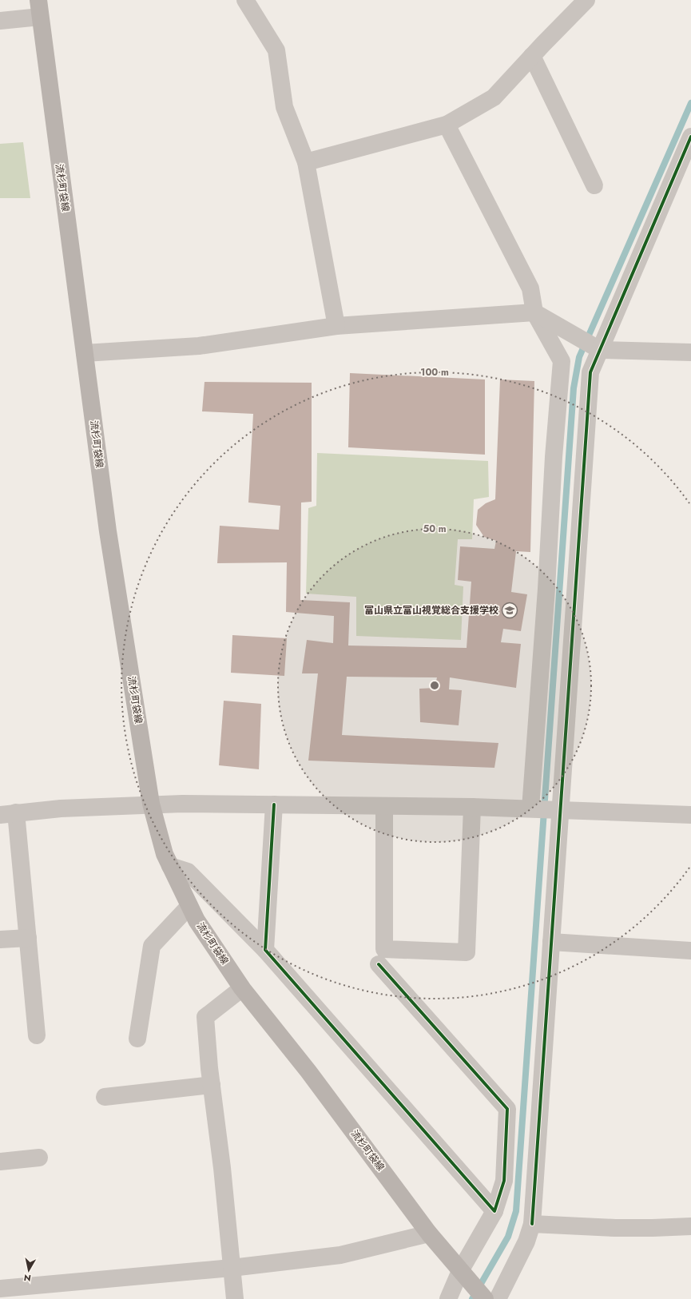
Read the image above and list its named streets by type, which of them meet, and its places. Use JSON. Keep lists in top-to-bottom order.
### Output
{
  "streets": {
    "main road": ["流杉町袋線"]
  },
  "places": {
    "school or university": ["富山県立富山視覚総合支援学校"]
  },
  "north": "bottom",
  "rings": ["100 m", "50 m"]
}
